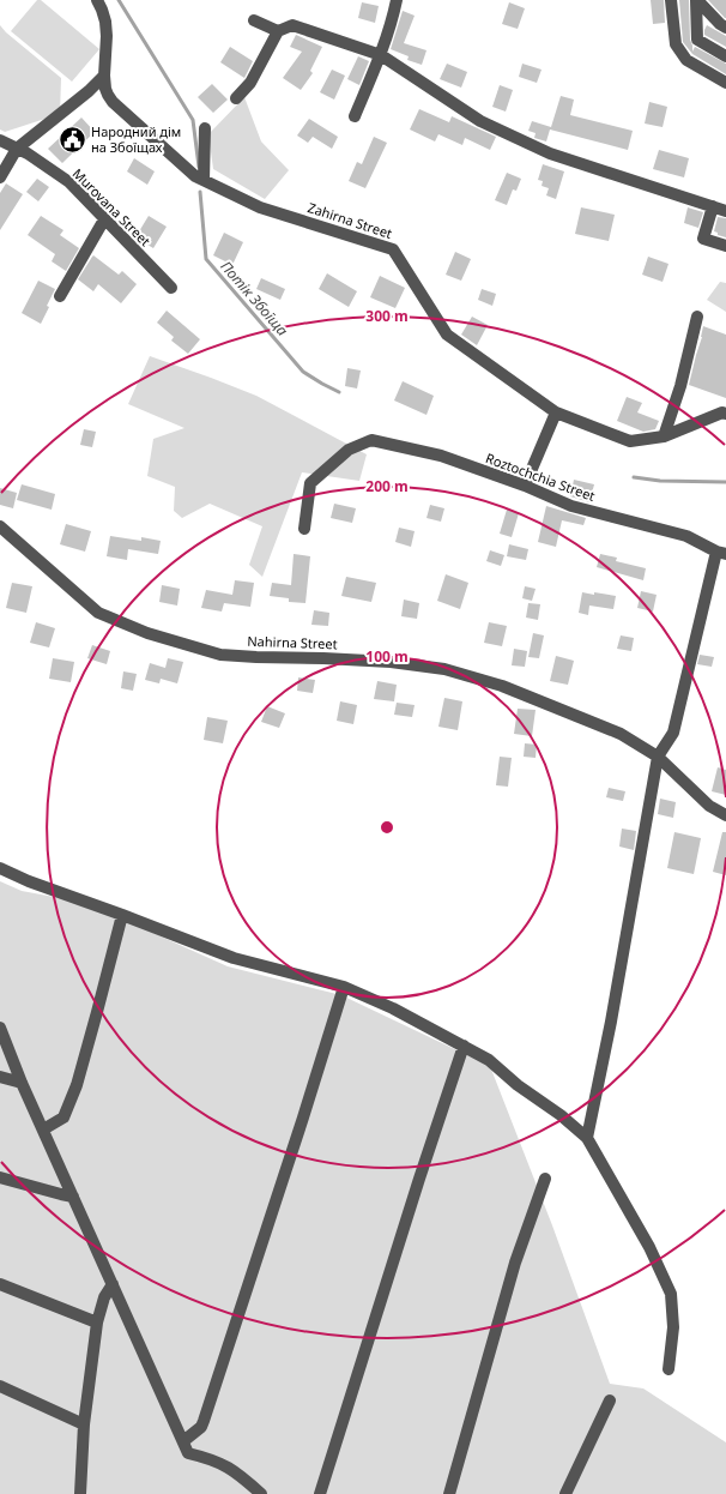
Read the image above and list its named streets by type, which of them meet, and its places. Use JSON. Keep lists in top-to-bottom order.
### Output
{
  "streets": {
    "street": [
      "Murovana Street",
      "Zahirna Street",
      "Roztochchia Street",
      "Nahirna Street"
    ]
  },
  "water": ["Потік Збоїща"],
  "places": {
    "public building": ["Народний дім на Збоїщах"]
  },
  "rings": ["300 m", "200 m", "100 m"]
}
